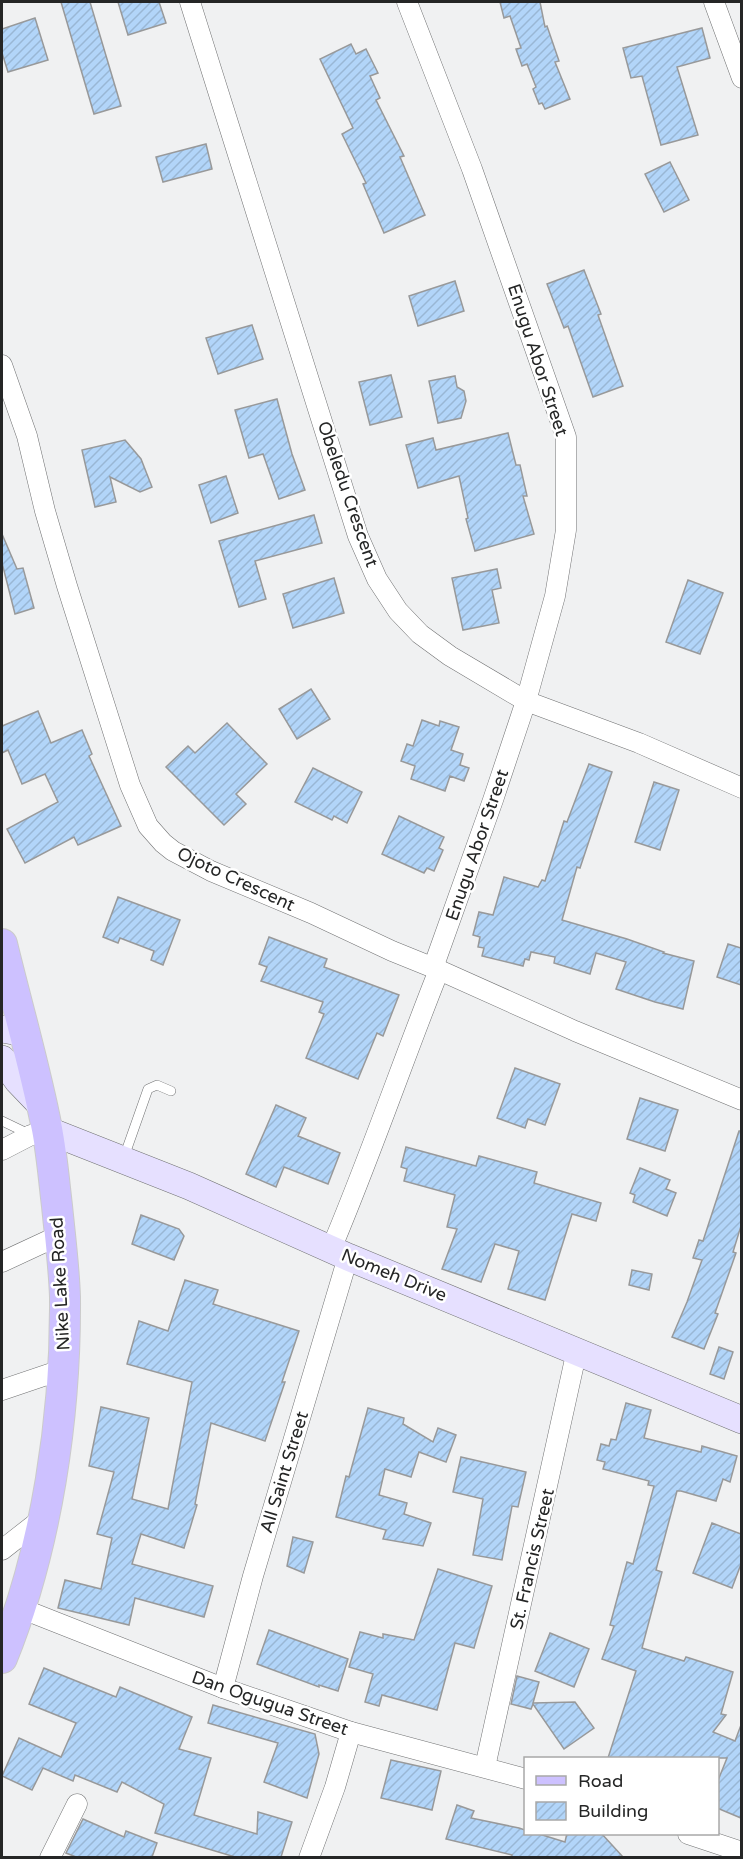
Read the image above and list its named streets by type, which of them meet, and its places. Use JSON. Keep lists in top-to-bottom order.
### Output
{
  "streets": {
    "main road": ["Nomeh Drive", "Nike Lake Road"],
    "street": [
      "Enugu Abor Street",
      "Obeledu Crescent",
      "Ojoto Crescent",
      "All Saint Street",
      "St. Francis Street",
      "Dan Ogugua Street"
    ]
  },
  "crossings": [
    ["Enugu Abor Street", "Obeledu Crescent"],
    ["Enugu Abor Street", "Ojoto Crescent"],
    ["Enugu Abor Street", "Nomeh Drive"],
    ["Enugu Abor Street", "All Saint Street"],
    ["Nomeh Drive", "Nike Lake Road"],
    ["Nomeh Drive", "All Saint Street"],
    ["Nomeh Drive", "St. Francis Street"],
    ["Nike Lake Road", "Dan Ogugua Street"],
    ["All Saint Street", "Dan Ogugua Street"],
    ["St. Francis Street", "Dan Ogugua Street"]
  ],
  "legend": ["Road", "Building"]
}
